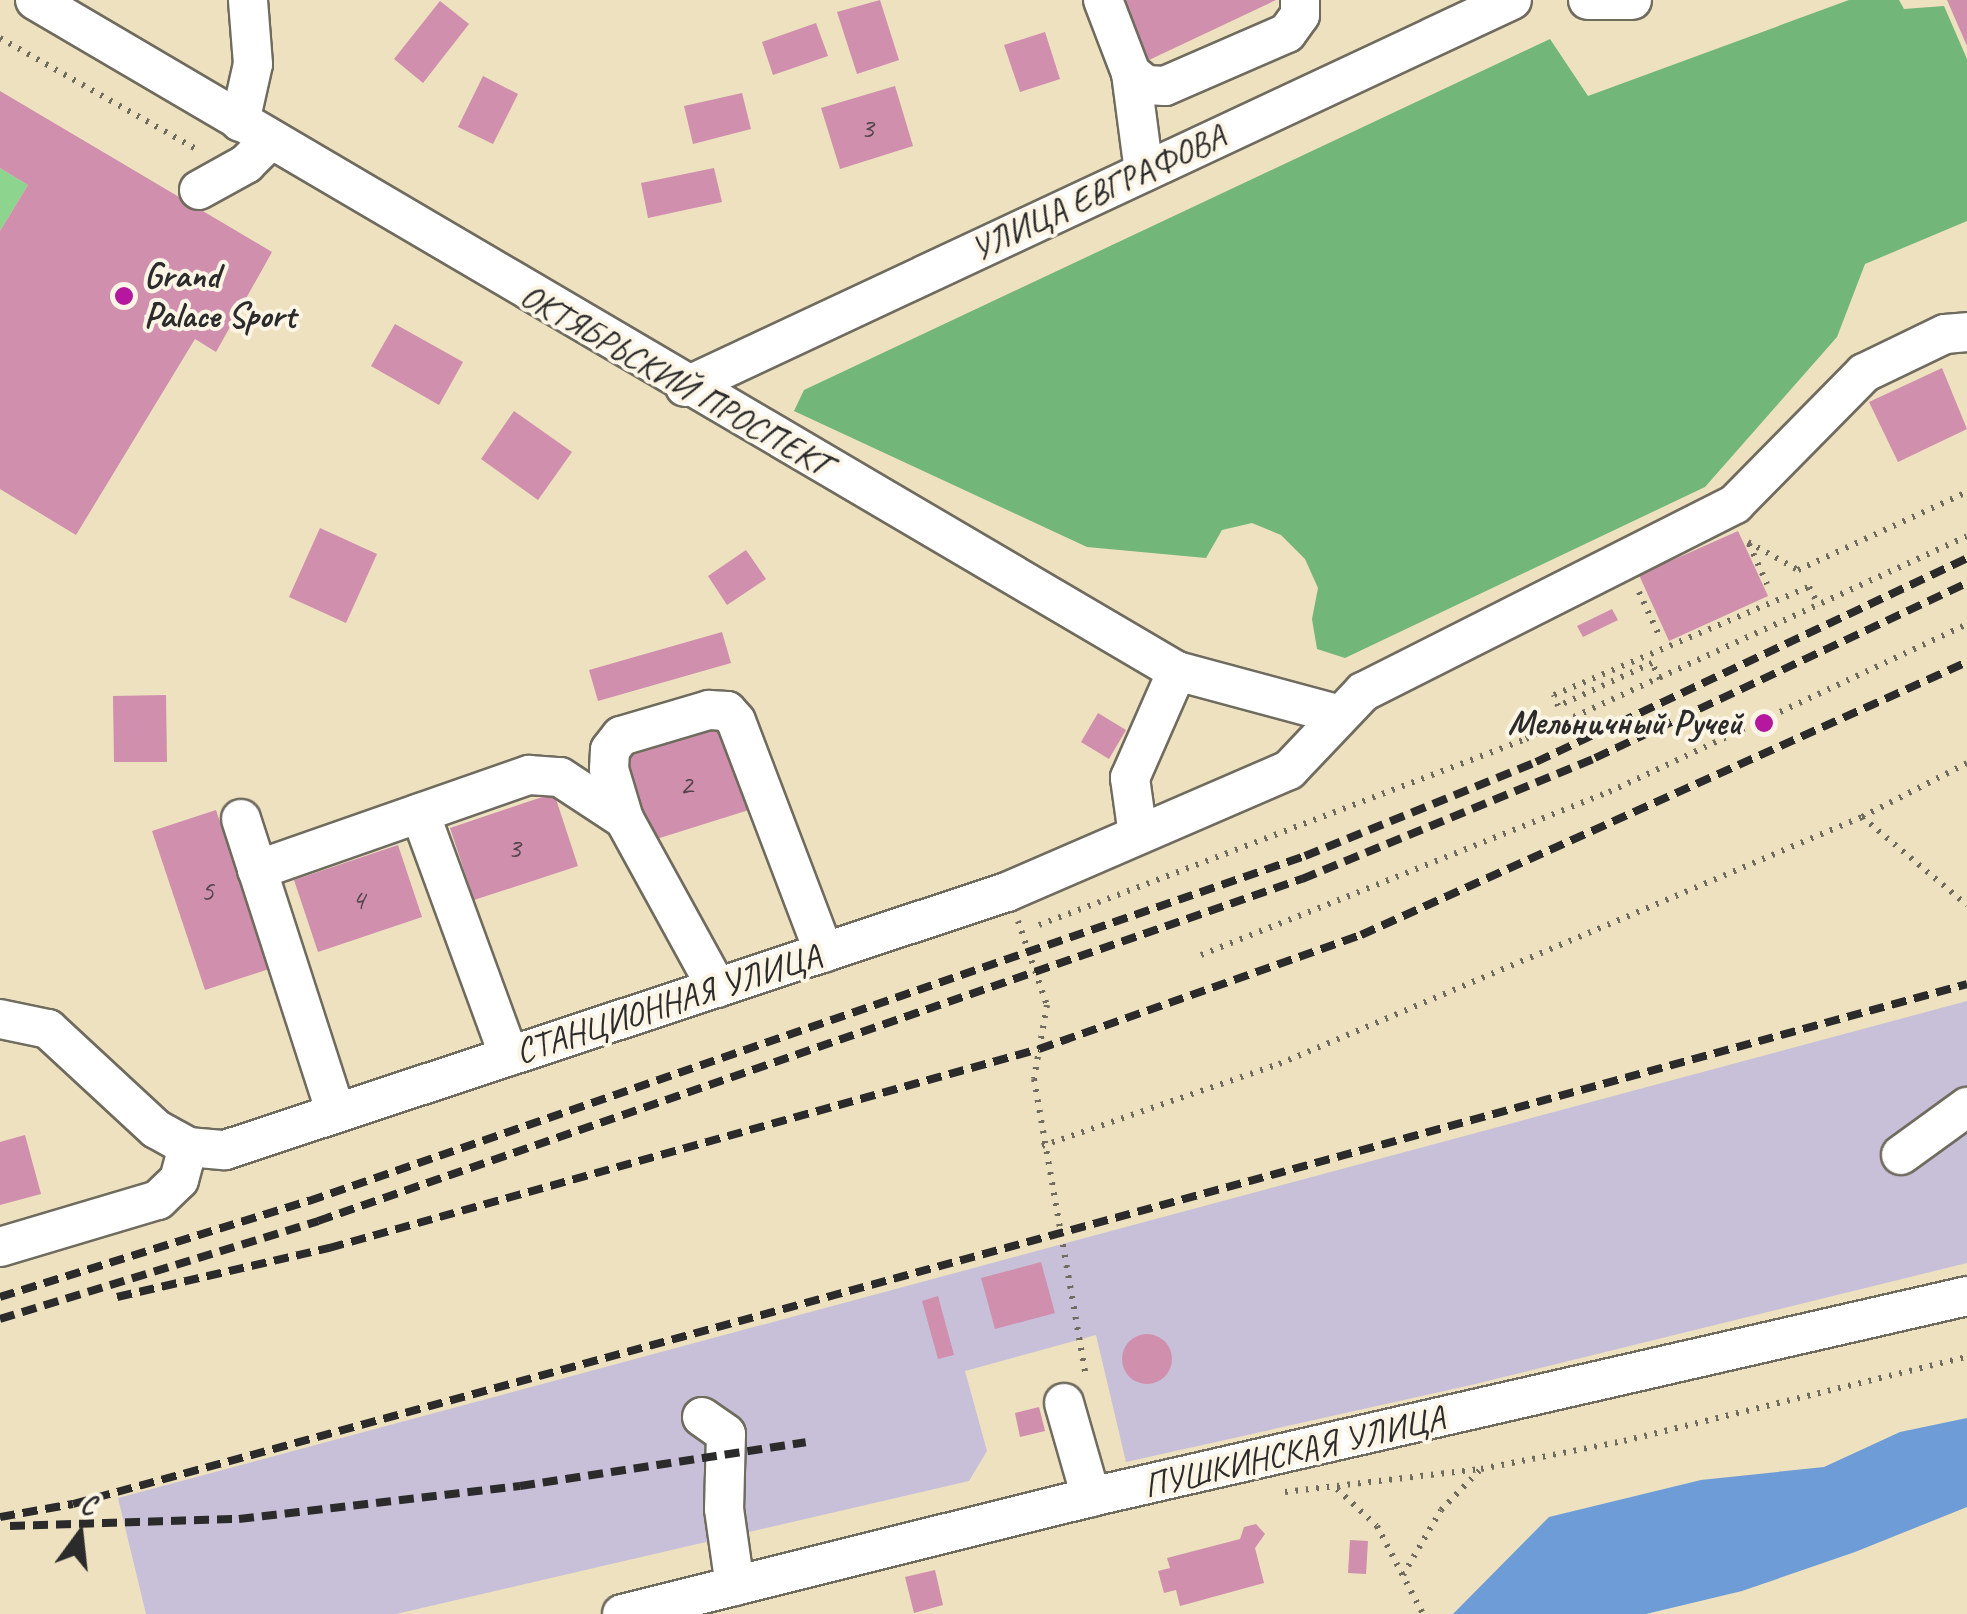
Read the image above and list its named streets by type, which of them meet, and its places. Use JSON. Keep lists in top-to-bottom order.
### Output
{
  "streets": {
    "street": [
      "УЛИЦА ЕВГРАФОВА",
      "ОКТЯБРЬСКИЙ ПРОСПЕКТ",
      "СТАНЦИОННАЯ УЛИЦА",
      "ПУШКИНСКАЯ УЛИЦА"
    ]
  },
  "crossings": [
    ["УЛИЦА ЕВГРАФОВА", "ОКТЯБРЬСКИЙ ПРОСПЕКТ"],
    ["ОКТЯБРЬСКИЙ ПРОСПЕКТ", "СТАНЦИОННАЯ УЛИЦА"]
  ],
  "places": ["Grand Palace Sport", "Мельничный Ручей"],
  "house_numbers": [
    "3",
    "2",
    "3",
    "5",
    "4"
  ],
  "north": "top"
}
